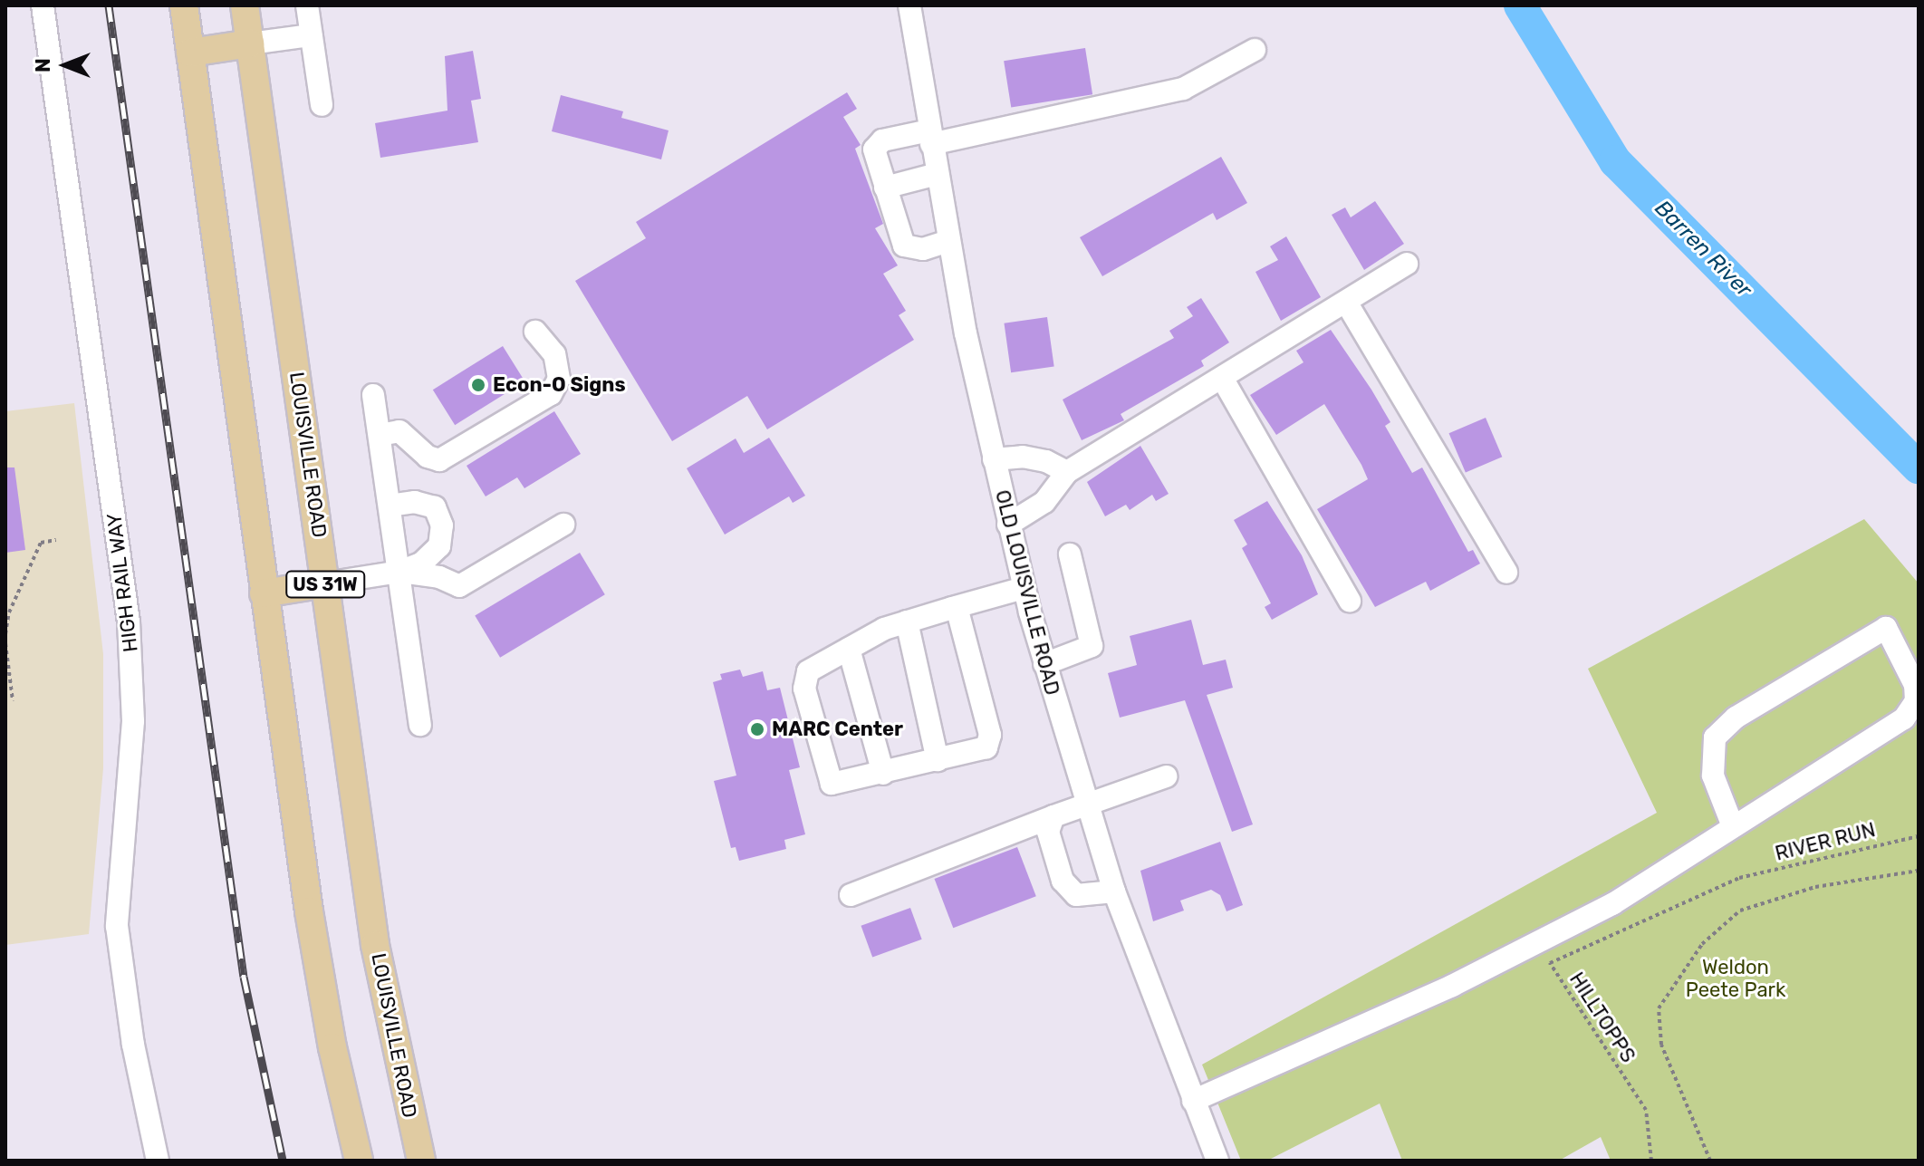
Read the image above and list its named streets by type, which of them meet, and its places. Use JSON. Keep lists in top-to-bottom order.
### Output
{
  "streets": {
    "main road": ["LOUISVILLE ROAD", "US 31W"],
    "street": ["HIGH RAIL WAY", "OLD LOUISVILLE ROAD"],
    "path": ["RIVER RUN", "HILLTOPPS"]
  },
  "crossings": [
    ["RIVER RUN", "HILLTOPPS"]
  ],
  "water": ["Barren River"],
  "parks": ["Weldon Peete Park"],
  "places": ["Econ-O Signs", "MARC Center"],
  "north": "left"
}
